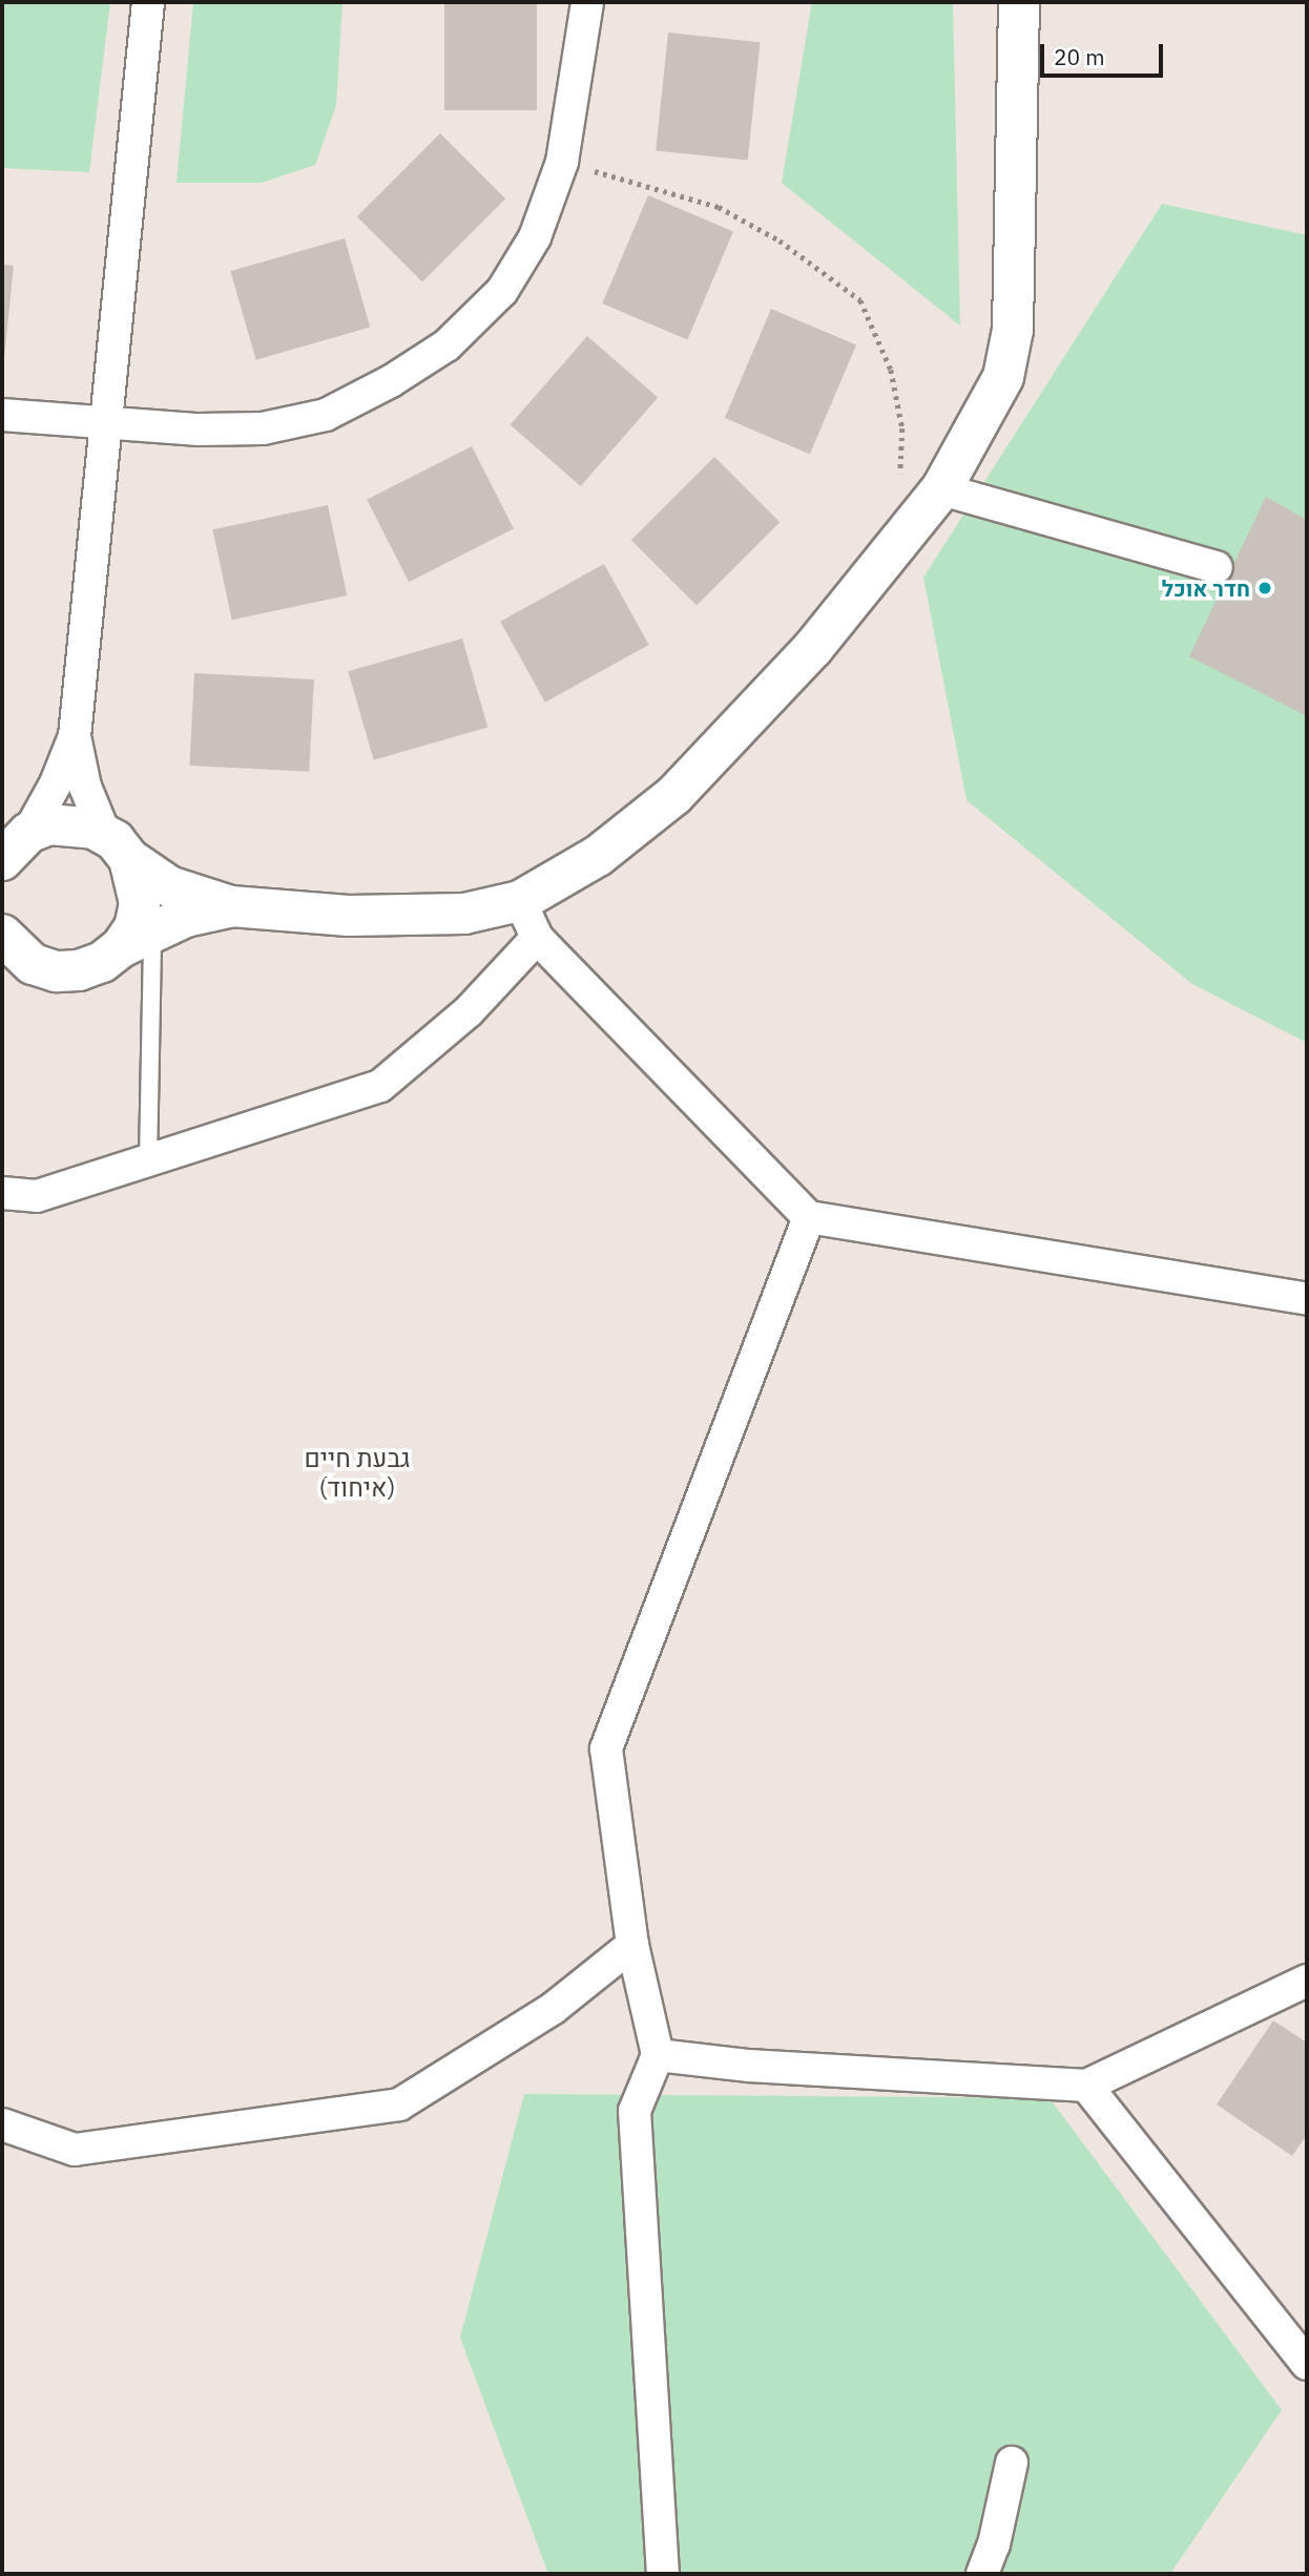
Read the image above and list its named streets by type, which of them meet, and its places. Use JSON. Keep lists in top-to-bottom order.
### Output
{
  "districts": ["גבעת חיים (איחוד)"],
  "places": ["חדר אוכל"],
  "scale_bar": "20 m"
}
